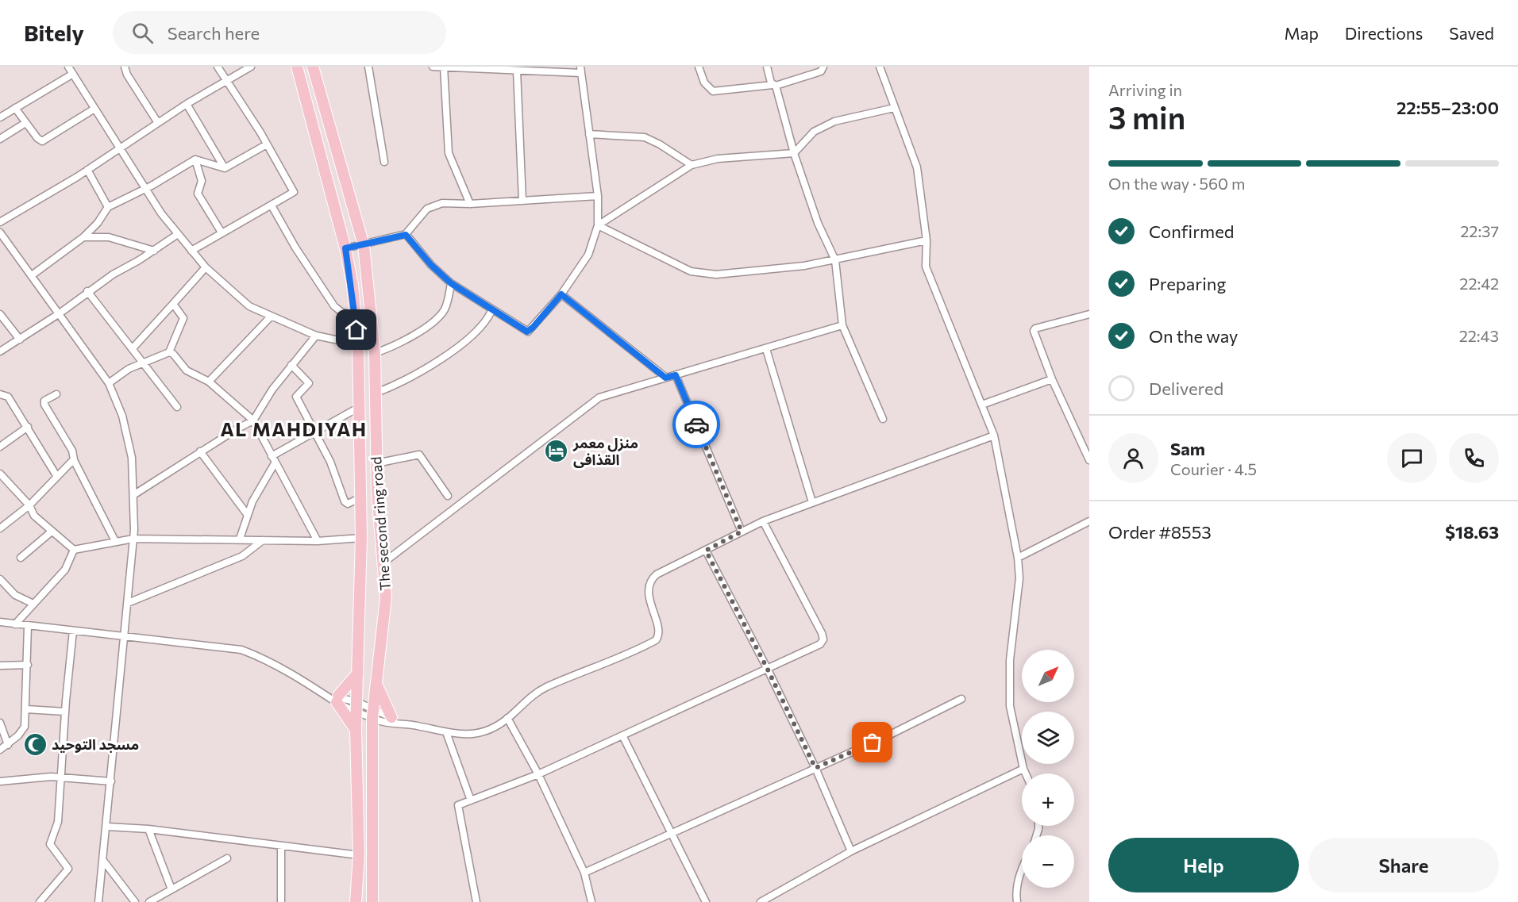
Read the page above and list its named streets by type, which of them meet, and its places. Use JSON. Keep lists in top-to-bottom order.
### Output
{
  "streets": {
    "main road": ["The second ring road"]
  },
  "districts": ["AL MAHDIYAH"],
  "places": {
    "hotel": ["منزل معمر القذافى"],
    "mosque": ["مسجد التوحيد"]
  },
  "north": "top right",
  "page": {
    "header": "Bitely",
    "search": "Search here",
    "nav": ["Map", "Directions", "Saved"],
    "heading": ["3 min", "Arriving in", "22:55–23:00"],
    "panel": [
      "Sam",
      "Courier · 4.5",
      "Order #8553",
      "$18.63"
    ],
    "bar": "On the way · 560 m",
    "list": [
      ["Confirmed", "22:37"],
      ["Preparing", "22:42"],
      ["On the way", "22:43"],
      "Delivered"
    ],
    "map_buttons": ["+", "−"],
    "buttons": ["Help", "Share"]
  }
}
